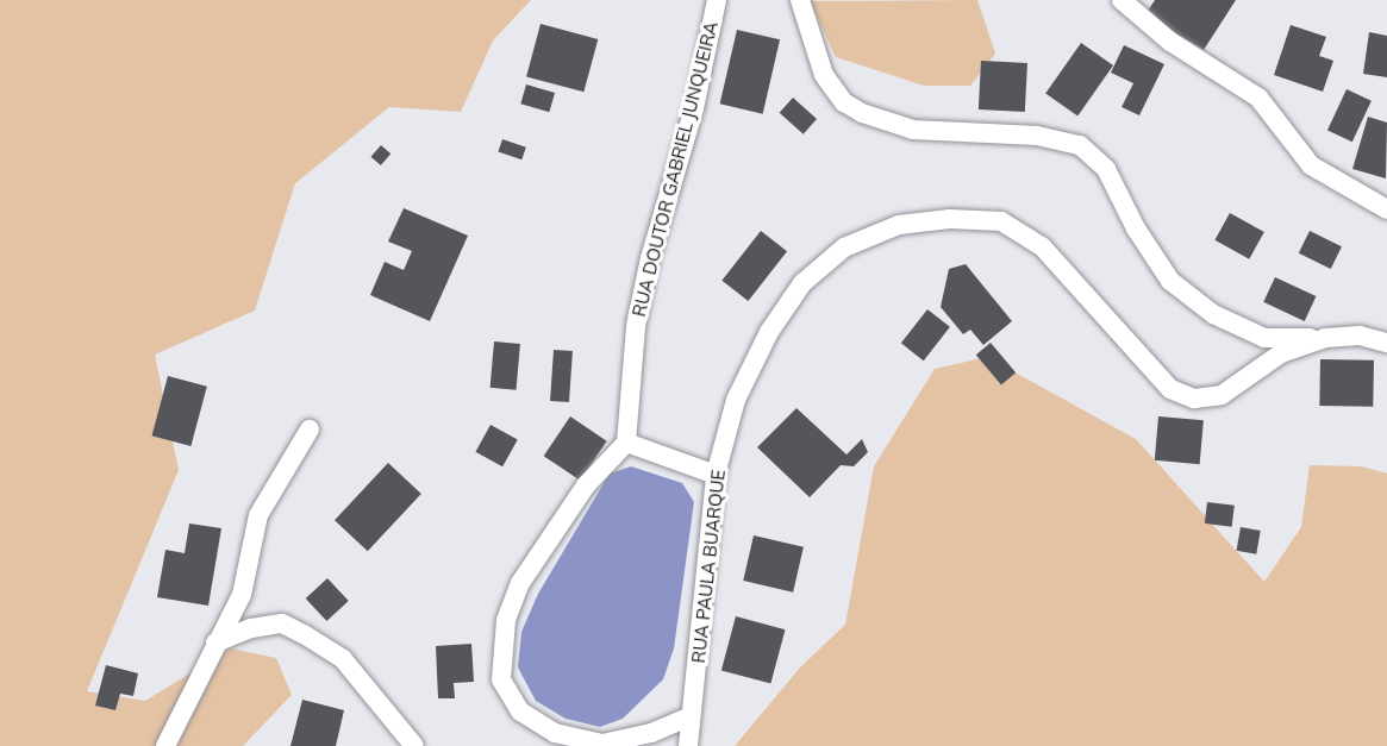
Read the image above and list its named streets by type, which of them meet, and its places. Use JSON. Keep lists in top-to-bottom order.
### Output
{
  "streets": {
    "street": ["RUA DOUTOR GABRIEL JUNQUEIRA", "RUA PAULA BUARQUE"]
  }
}
